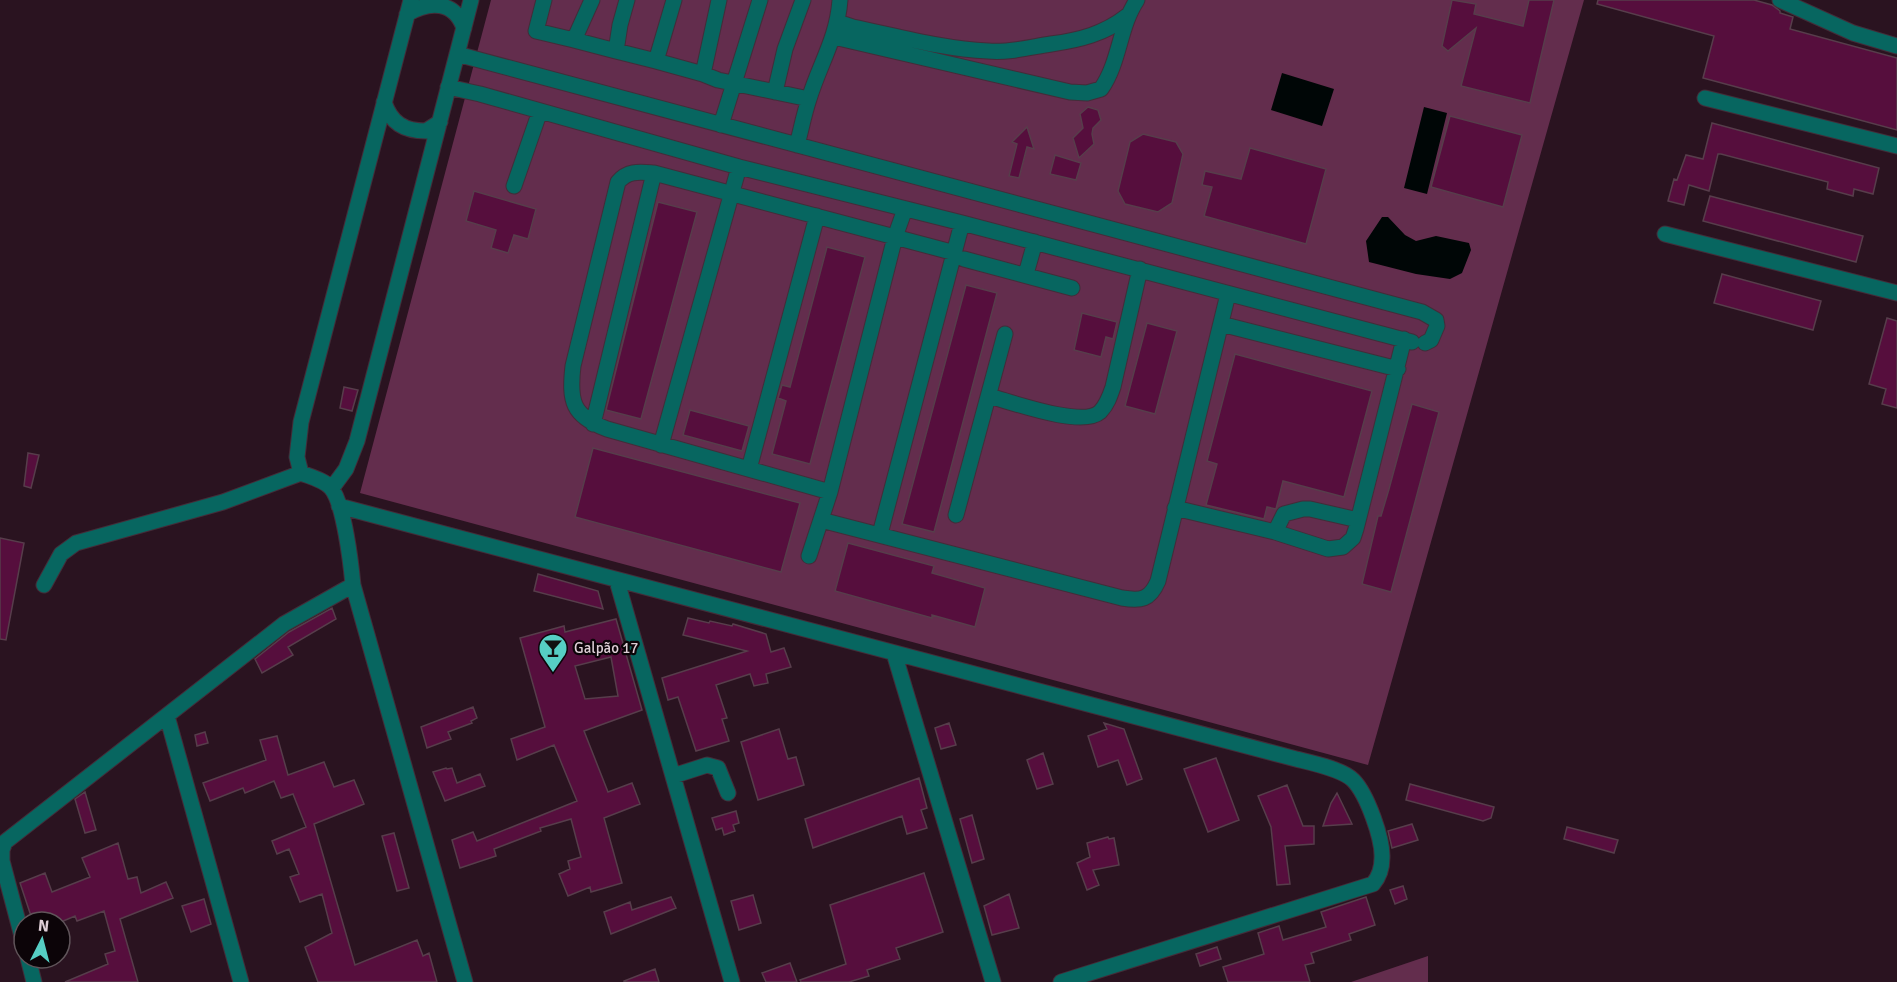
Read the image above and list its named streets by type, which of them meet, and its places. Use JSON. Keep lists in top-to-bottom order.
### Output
{
  "places": {
    "bar": ["Galpão 17"]
  },
  "north": "top"
}
